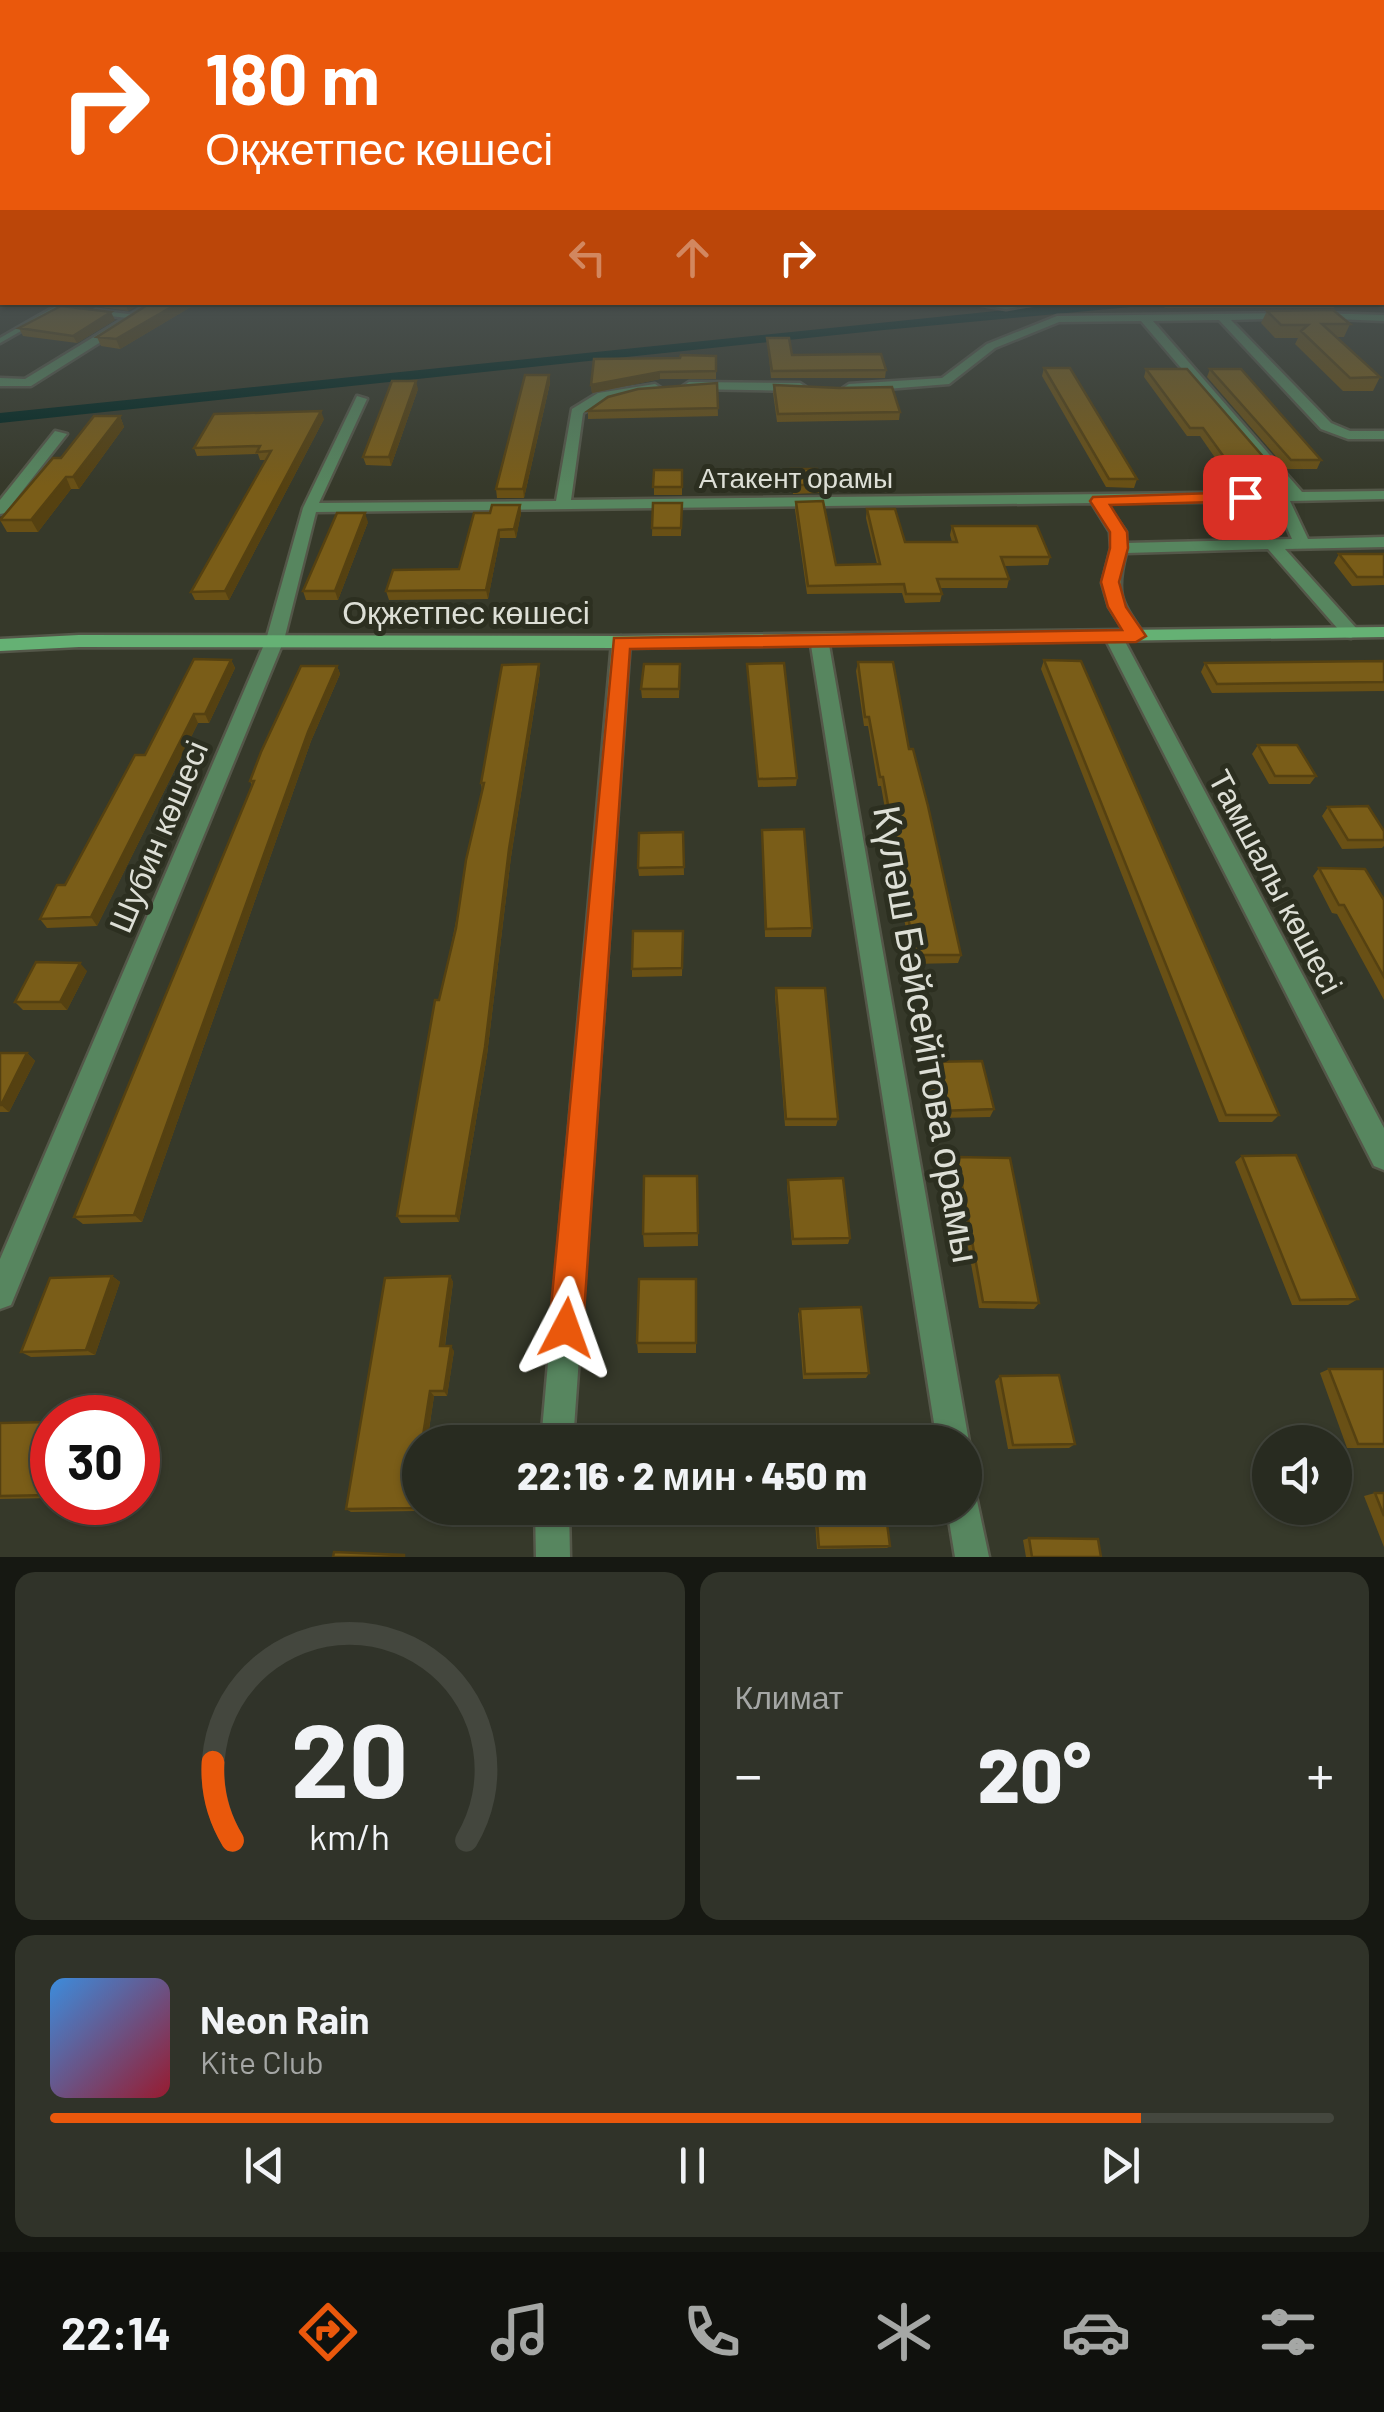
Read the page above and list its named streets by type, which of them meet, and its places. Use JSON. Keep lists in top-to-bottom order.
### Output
{
  "streets": {
    "street": [
      "Атакент орамы",
      "Оқжетпес көшесі",
      "Шубин көшесі",
      "Тамшалы көшесі",
      "Күләш Бәйсейітова орамы"
    ]
  },
  "crossings": [
    ["Атакент орамы", "Шубин көшесі"],
    ["Атакент орамы", "Тамшалы көшесі"],
    ["Оқжетпес көшесі", "Шубин көшесі"],
    ["Оқжетпес көшесі", "Тамшалы көшесі"],
    ["Оқжетпес көшесі", "Күләш Бәйсейітова орамы"]
  ],
  "page": {
    "turn": ["180 m", "Оқжетпес көшесі"],
    "limit": "30",
    "trip": "22:16 · 2 мин · 450 m",
    "tile": "Климат",
    "heat": ["−", "20°", "+"],
    "song": ["Neon Rain", "Kite Club"],
    "tabs": "22:14",
    "gauge": ["20", "km/h"]
  }
}
